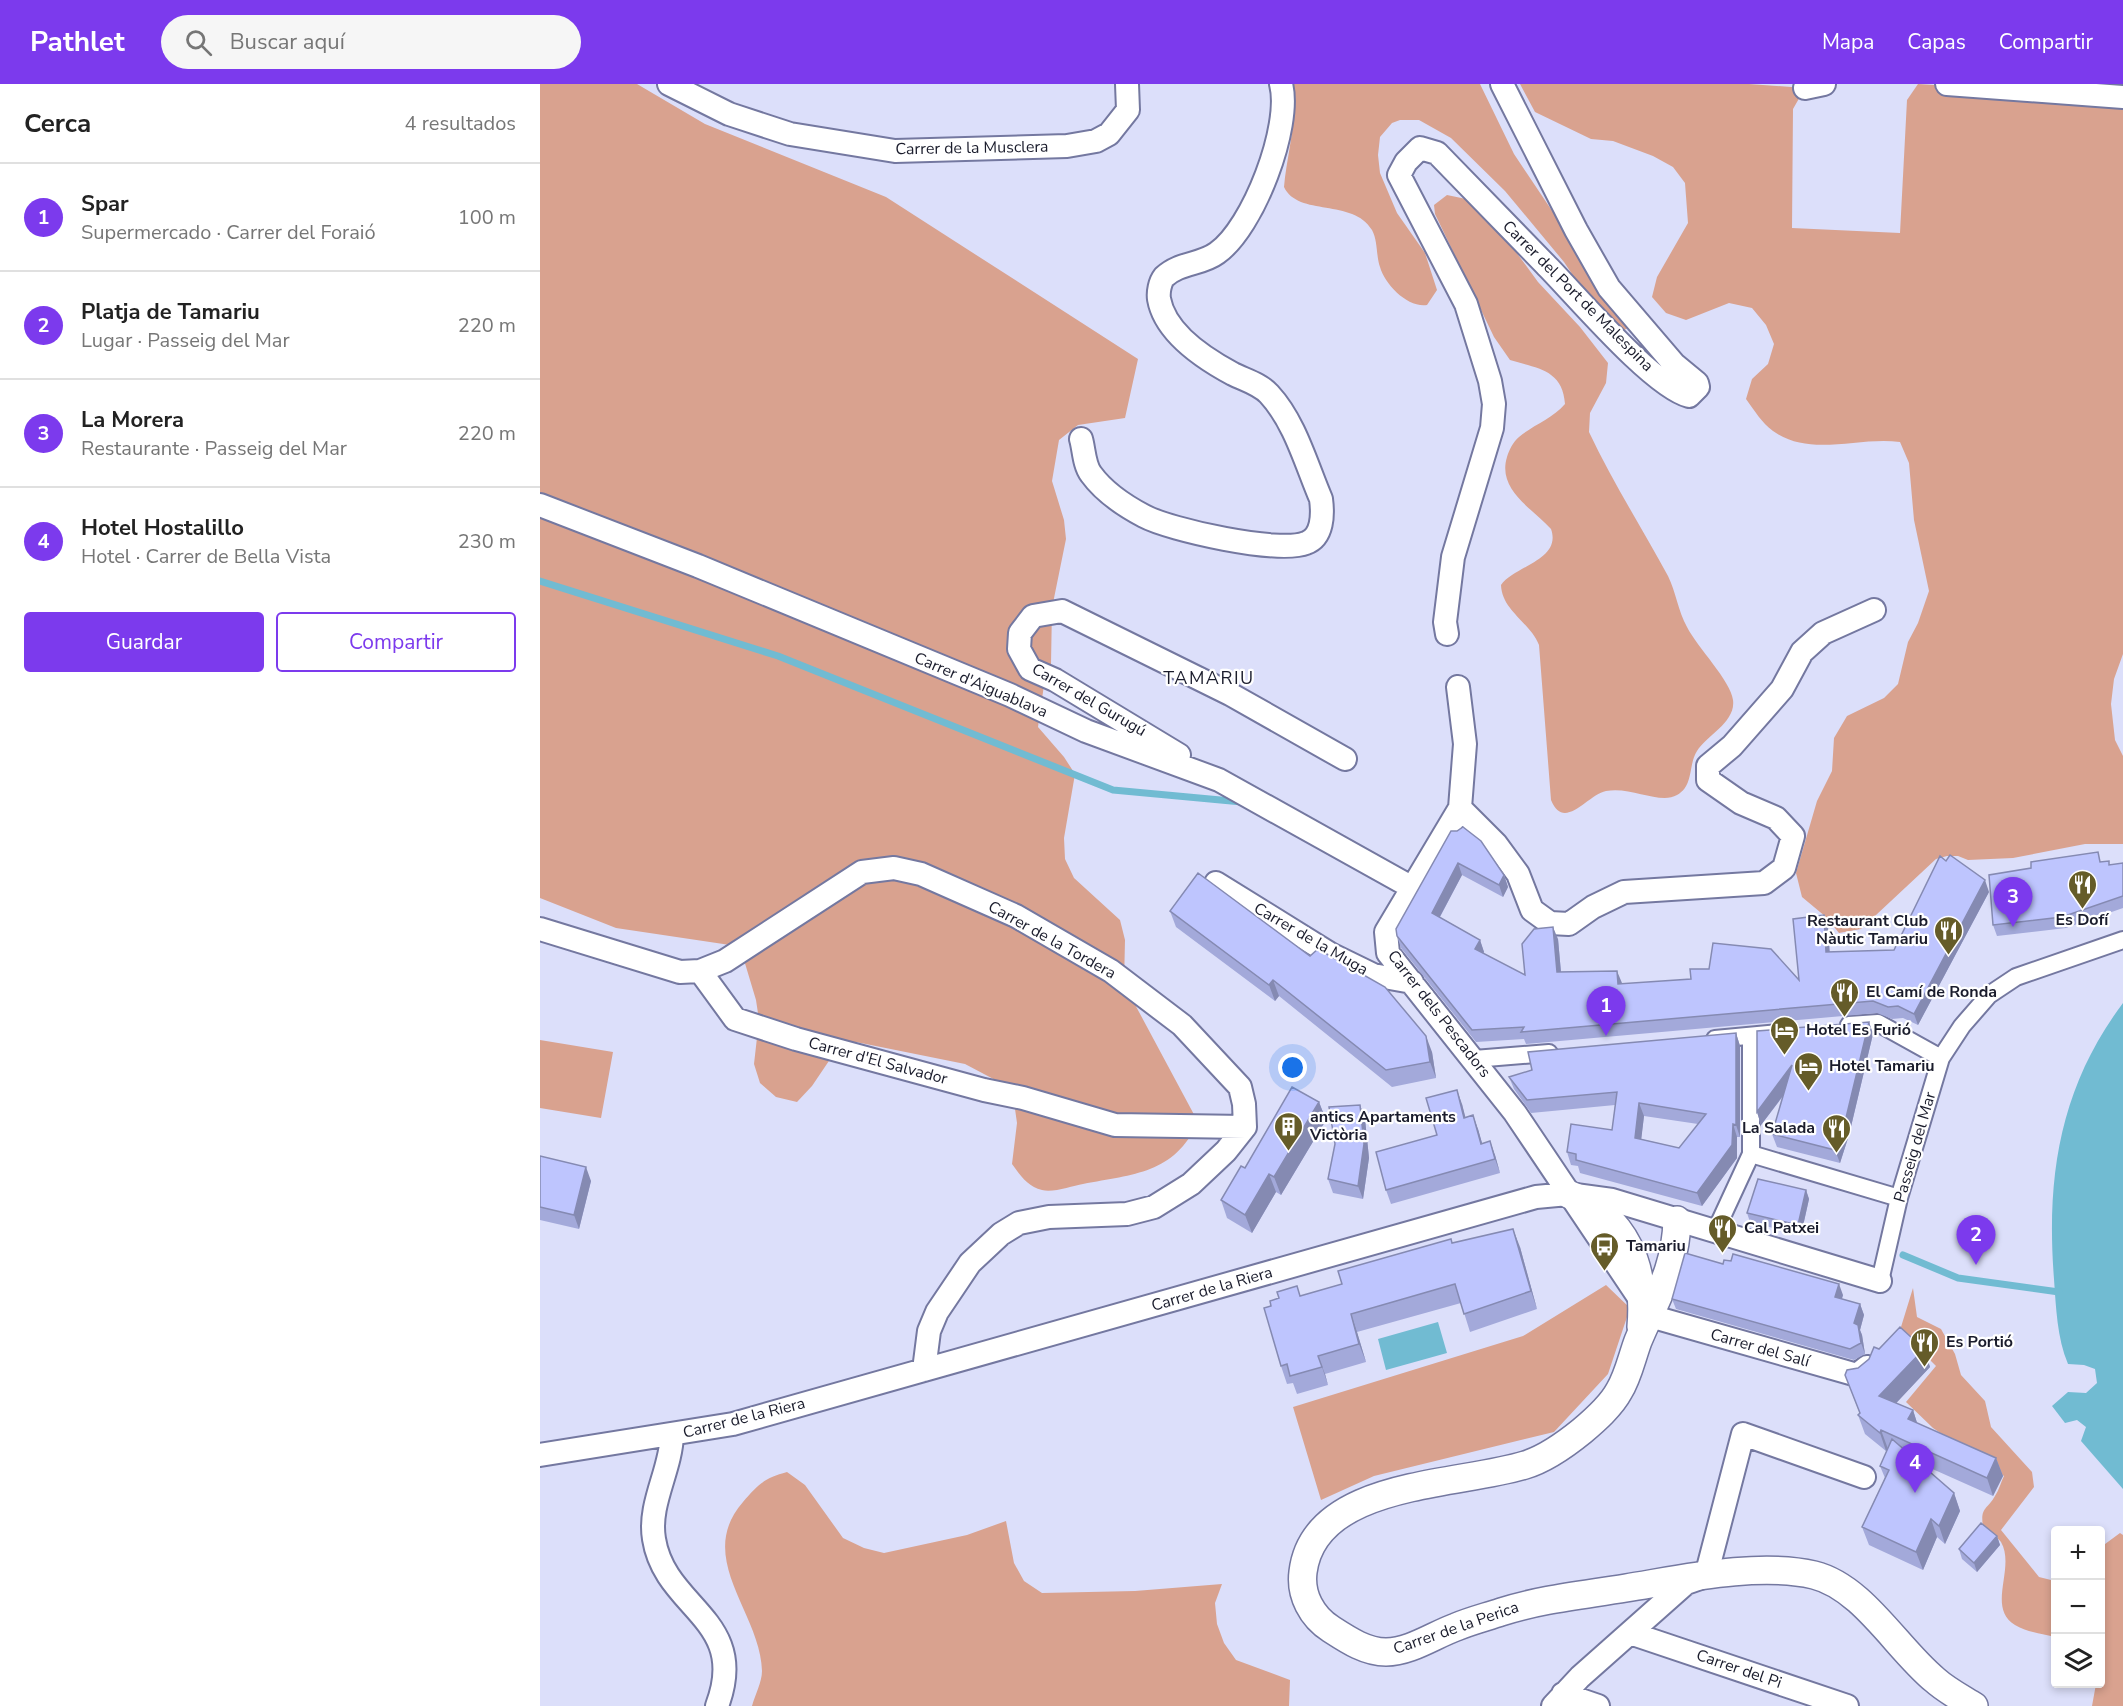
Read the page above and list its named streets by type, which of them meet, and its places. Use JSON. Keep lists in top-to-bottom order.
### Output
{
  "streets": {
    "street": [
      "Carrer de la Musclera",
      "Carrer del Port de Malespina",
      "Carrer d'Aiguablava",
      "Carrer del Gurugú",
      "Carrer de la Muga",
      "Carrer de la Tordera",
      "Carrer dels Pescadors",
      "Carrer d'El Salvador",
      "Passeig del Mar",
      "Carrer de la Riera",
      "Carrer del Salí",
      "Carrer de la Perica",
      "Carrer del Pi"
    ]
  },
  "crossings": [
    ["Carrer d'Aiguablava", "Carrer del Gurugú"],
    ["Carrer d'Aiguablava", "Carrer dels Pescadors"],
    ["Carrer de la Muga", "Carrer dels Pescadors"],
    ["Carrer de la Tordera", "Carrer d'El Salvador"],
    ["Carrer dels Pescadors", "Carrer de la Riera"],
    ["Passeig del Mar", "Carrer de la Riera"],
    ["Carrer de la Riera", "Carrer de la Perica"],
    ["Carrer del Salí", "Carrer de la Perica"]
  ],
  "districts": ["TAMARIU"],
  "places": {
    "restaurant": [
      "Es Dofí",
      "Restaurant Club Nàutic Tamariu",
      "El Camí de Ronda",
      "La Salada",
      "Cal Patxei",
      "Es Portió"
    ],
    "hotel": ["Hotel Es Furió", "Hotel Tamariu"],
    "building": ["antics Apartaments Victòria"],
    "bus stop": ["Tamariu"]
  },
  "page": {
    "header": "Pathlet",
    "search": "Buscar aquí",
    "nav": ["Mapa", "Capas", "Compartir"],
    "heading": ["Cerca", "4 resultados"],
    "list": [
      {
        "mark": "1",
        "name": "Spar",
        "note": "Supermercado · Carrer del Foraió",
        "value": "100 m"
      },
      {
        "mark": "2",
        "name": "Platja de Tamariu",
        "note": "Lugar · Passeig del Mar",
        "value": "220 m"
      },
      {
        "mark": "3",
        "name": "La Morera",
        "note": "Restaurante · Passeig del Mar",
        "value": "220 m"
      },
      {
        "mark": "4",
        "name": "Hotel Hostalillo",
        "note": "Hotel · Carrer de Bella Vista",
        "value": "230 m"
      }
    ],
    "buttons": ["Guardar", "Compartir"],
    "pins": [
      "3",
      "1",
      "2",
      "4"
    ],
    "map_buttons": ["+", "−"]
  }
}
